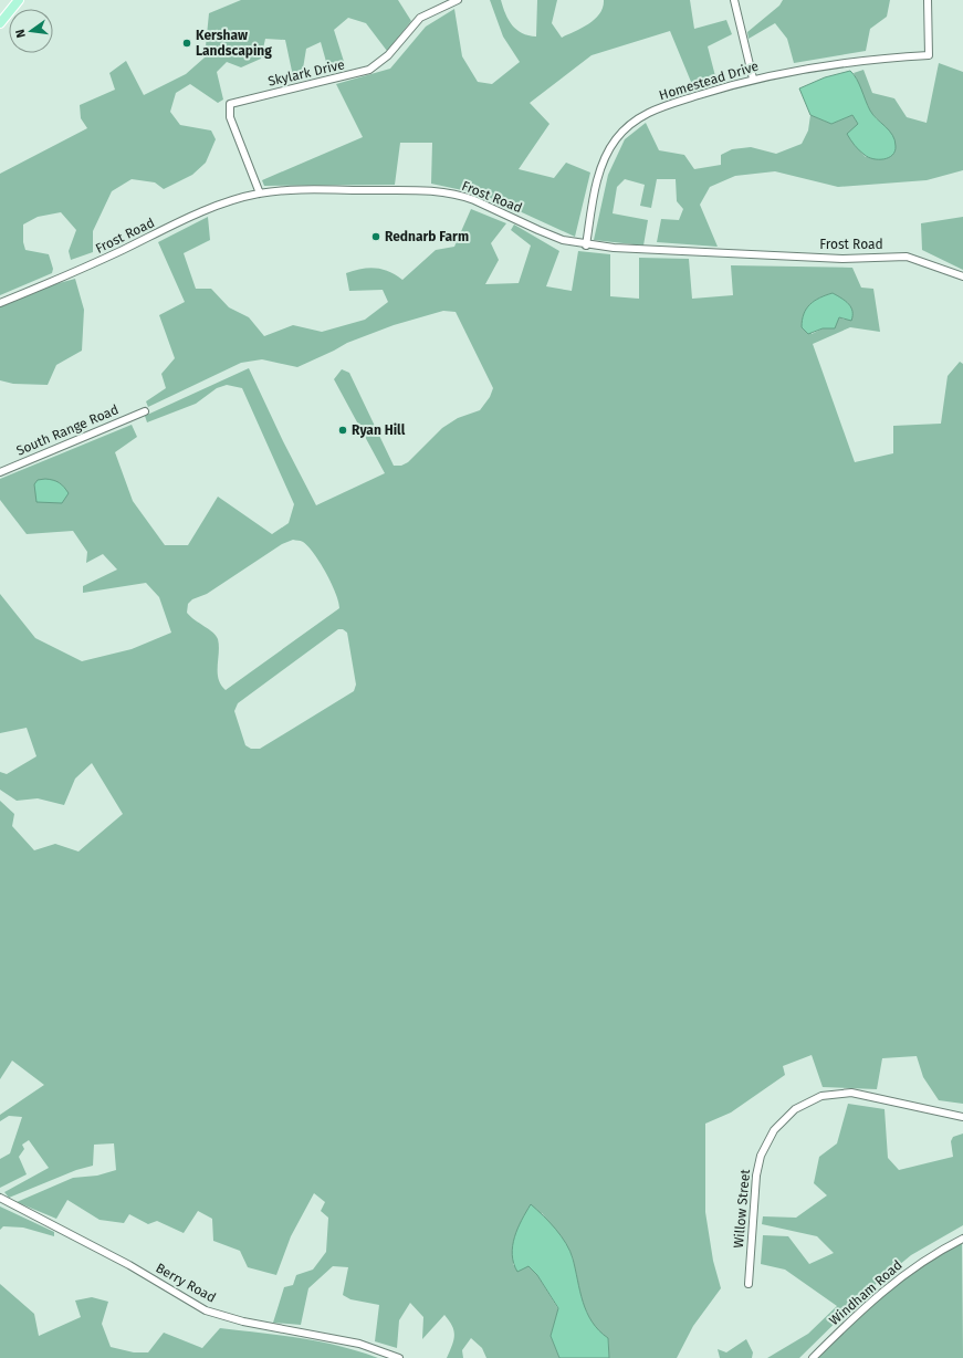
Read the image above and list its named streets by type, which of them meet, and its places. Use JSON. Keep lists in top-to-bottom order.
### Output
{
  "streets": {
    "street": [
      "Skylark Drive",
      "Homestead Drive",
      "Frost Road",
      "South Range Road",
      "Willow Street",
      "Berry Road",
      "Windham Road"
    ]
  },
  "crossings": [
    ["Skylark Drive", "Frost Road"],
    ["Homestead Drive", "Frost Road"]
  ],
  "places": ["Kershaw Landscaping", "Rednarb Farm", "Ryan Hill"],
  "north": "left"
}
